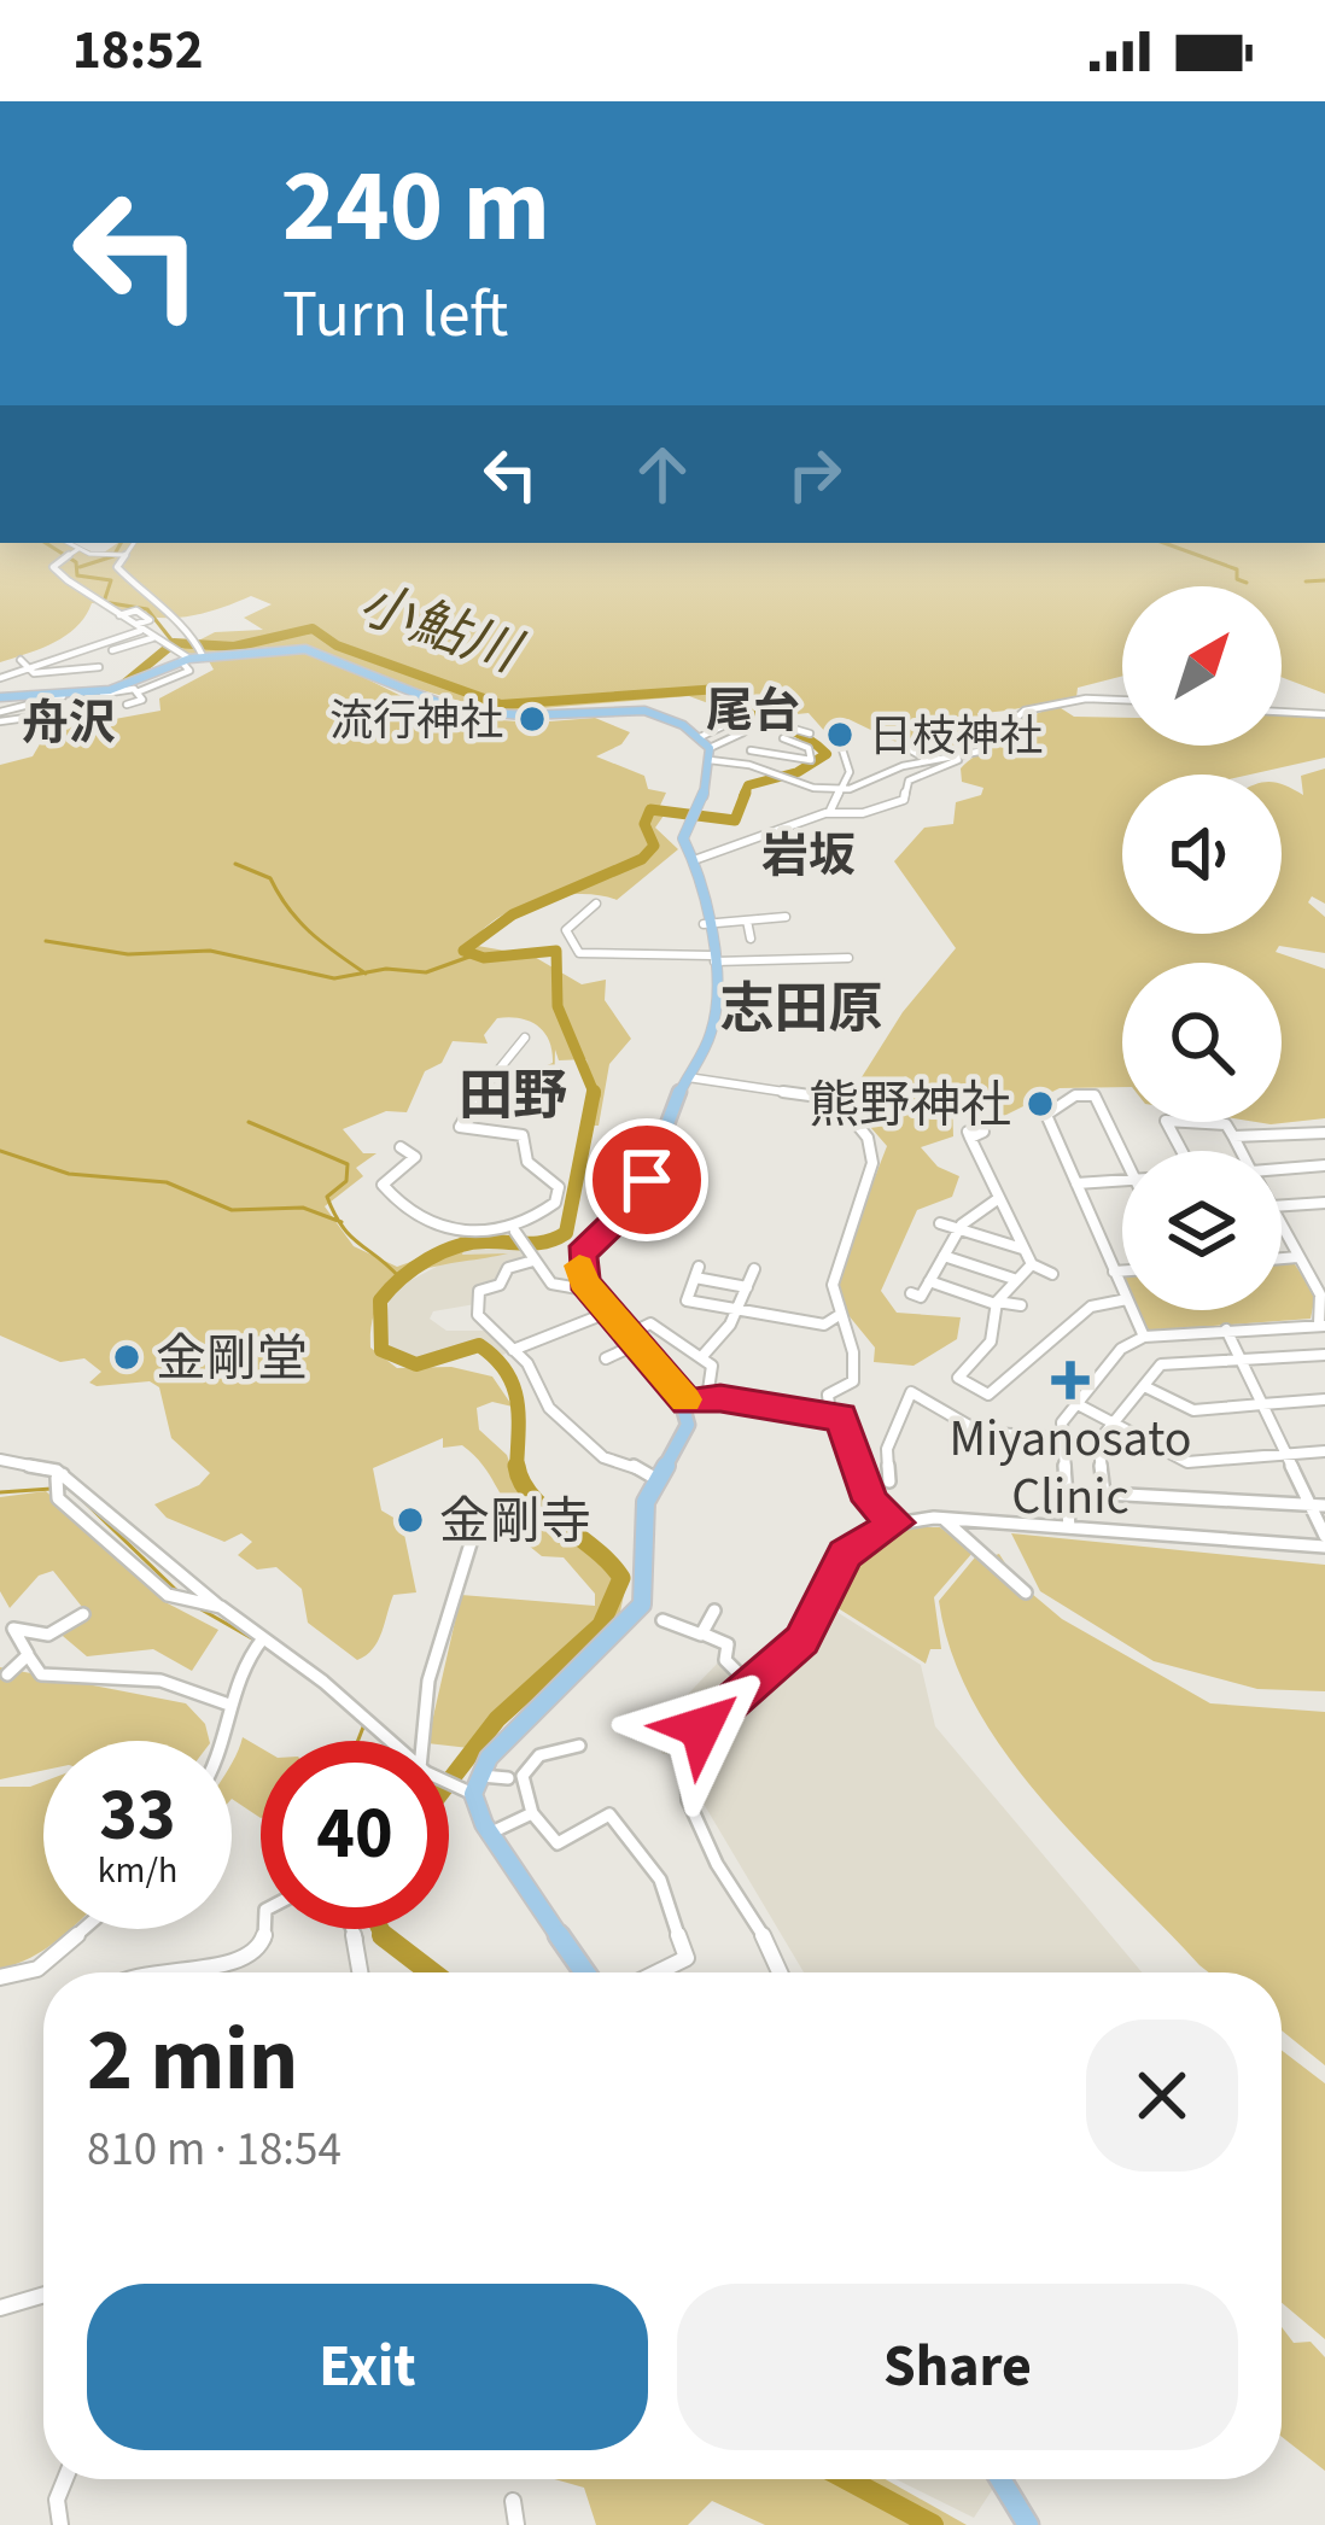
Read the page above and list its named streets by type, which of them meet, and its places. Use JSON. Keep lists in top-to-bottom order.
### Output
{
  "districts": [
    "尾台",
    "舟沢",
    "岩坂",
    "志田原",
    "田野"
  ],
  "water": ["小鮎川"],
  "places": {
    "other": [
      "流行神社",
      "日枝神社",
      "熊野神社",
      "金剛堂",
      "金剛寺"
    ],
    "health": ["Miyanosato Clinic"]
  },
  "north": "top right",
  "page": {
    "status": "18:52",
    "turn": ["240 m", "Turn left"],
    "speed": "33 km/h",
    "limit": "40",
    "heading": ["2 min", "810 m · 18:54"],
    "buttons": ["Exit", "Share"]
  }
}
